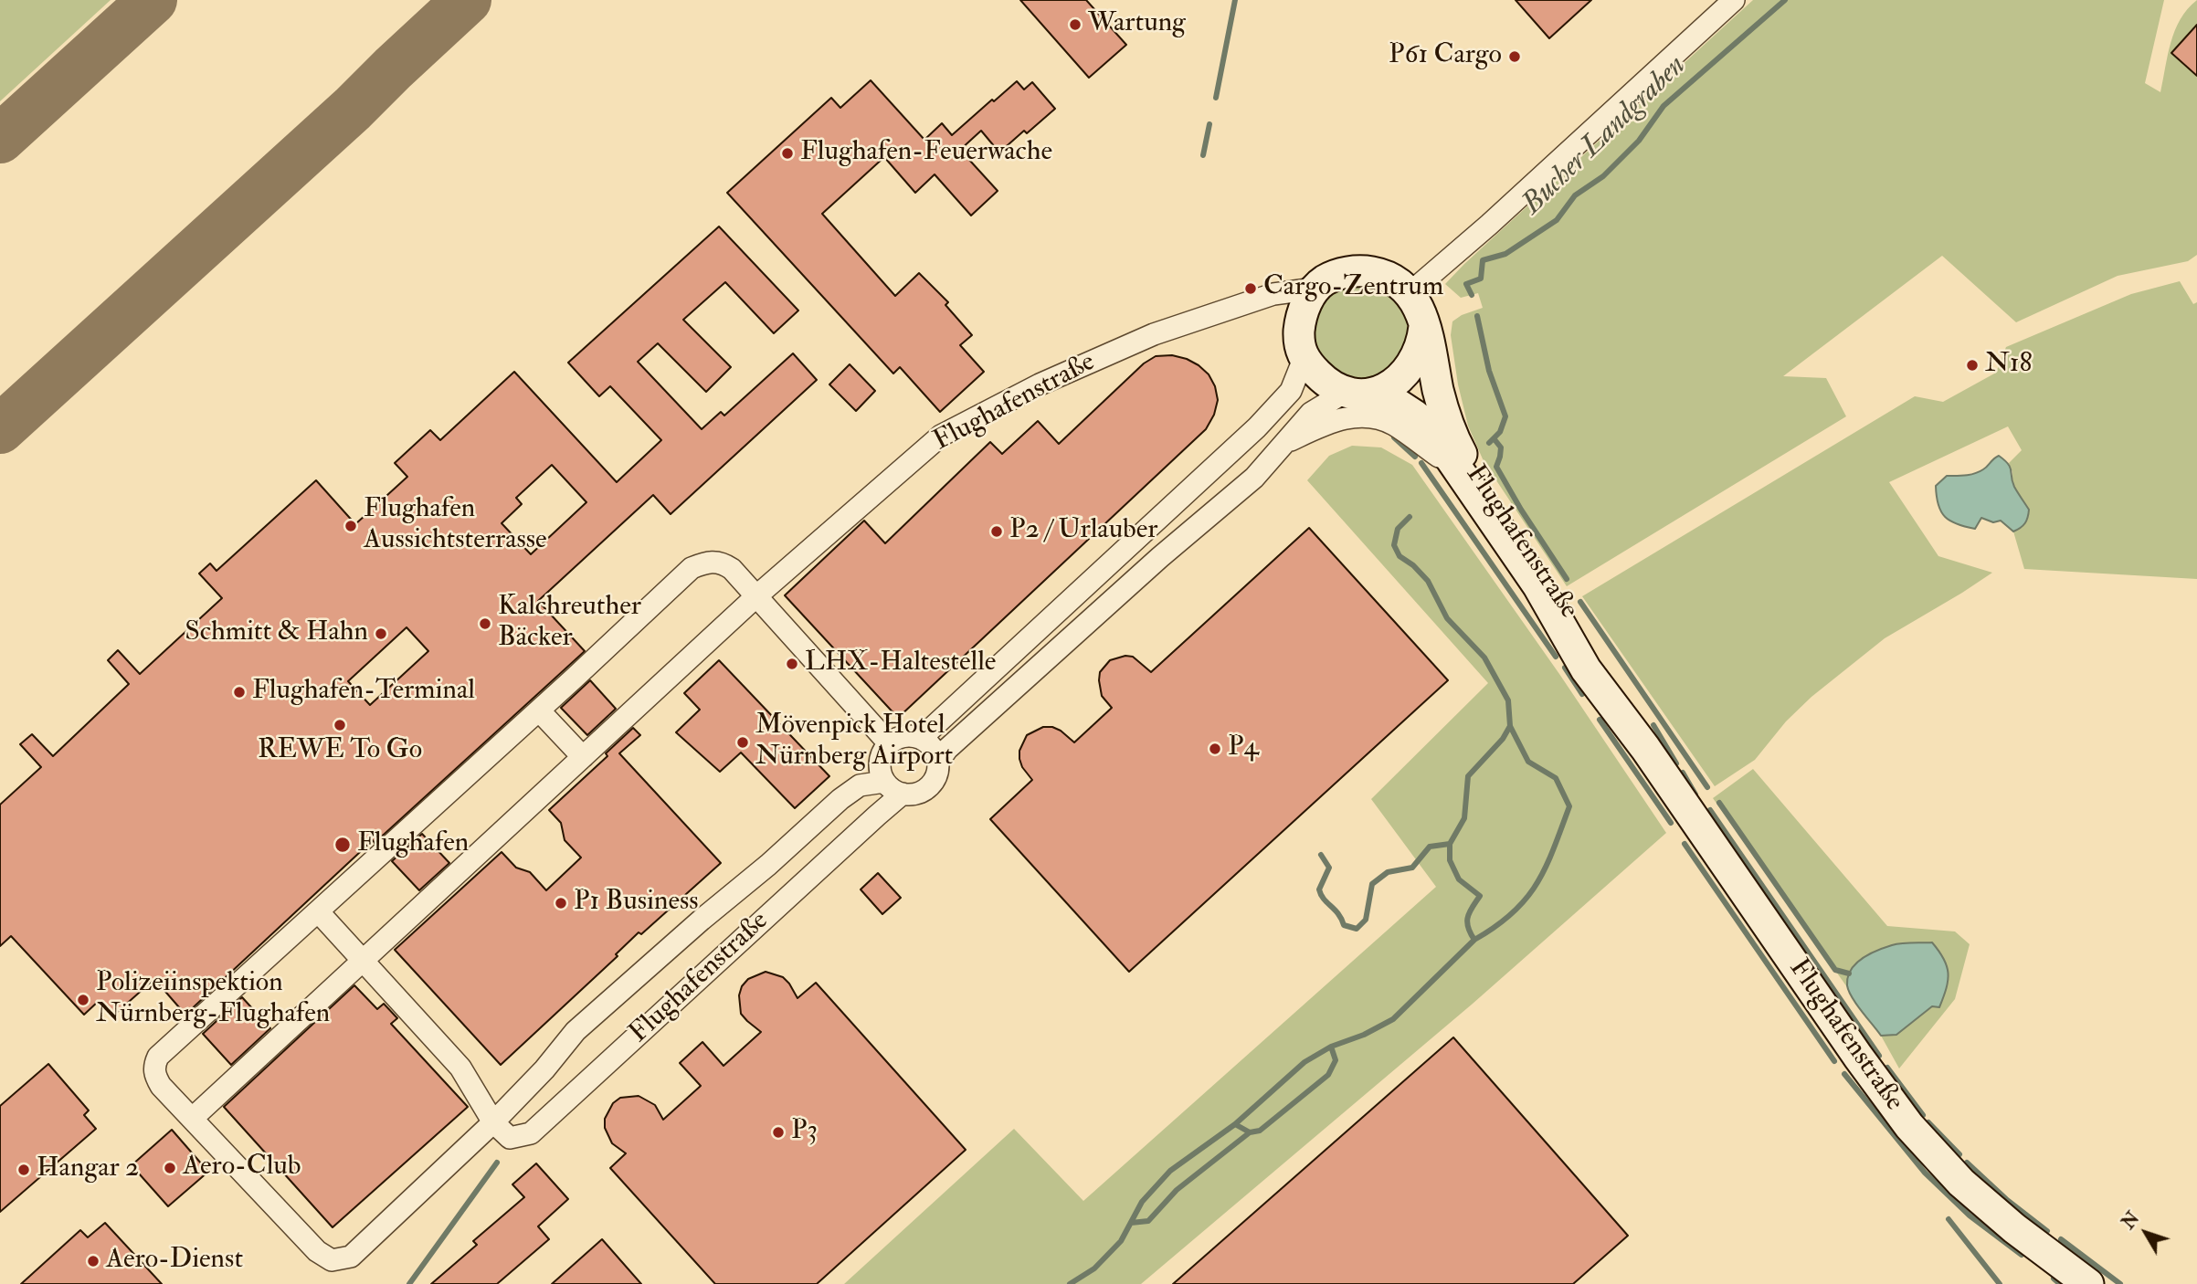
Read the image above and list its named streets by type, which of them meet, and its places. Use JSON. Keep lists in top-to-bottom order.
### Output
{
  "streets": {
    "main road": ["Flughafenstraße"]
  },
  "water": ["Bucher Landgraben"],
  "places": [
    "Wartung",
    "P61 Cargo",
    "Flughafen-Feuerwache",
    "Cargo-Zentrum",
    "N18",
    "Flughafen Aussichtsterrasse",
    "P2 / Urlauber",
    "Kalchreuther Bäcker",
    "Schmitt & Hahn",
    "LHX-Haltestelle",
    "Flughafen-Terminal",
    "REWE To Go",
    "Mövenpick Hotel Nürnberg Airport",
    "P4",
    "Flughafen",
    "P1 Business",
    "Polizeiinspektion Nürnberg-Flughafen",
    "P3",
    "Aero-Club",
    "Hangar 2",
    "Aero-Dienst"
  ],
  "north": "top left"
}
